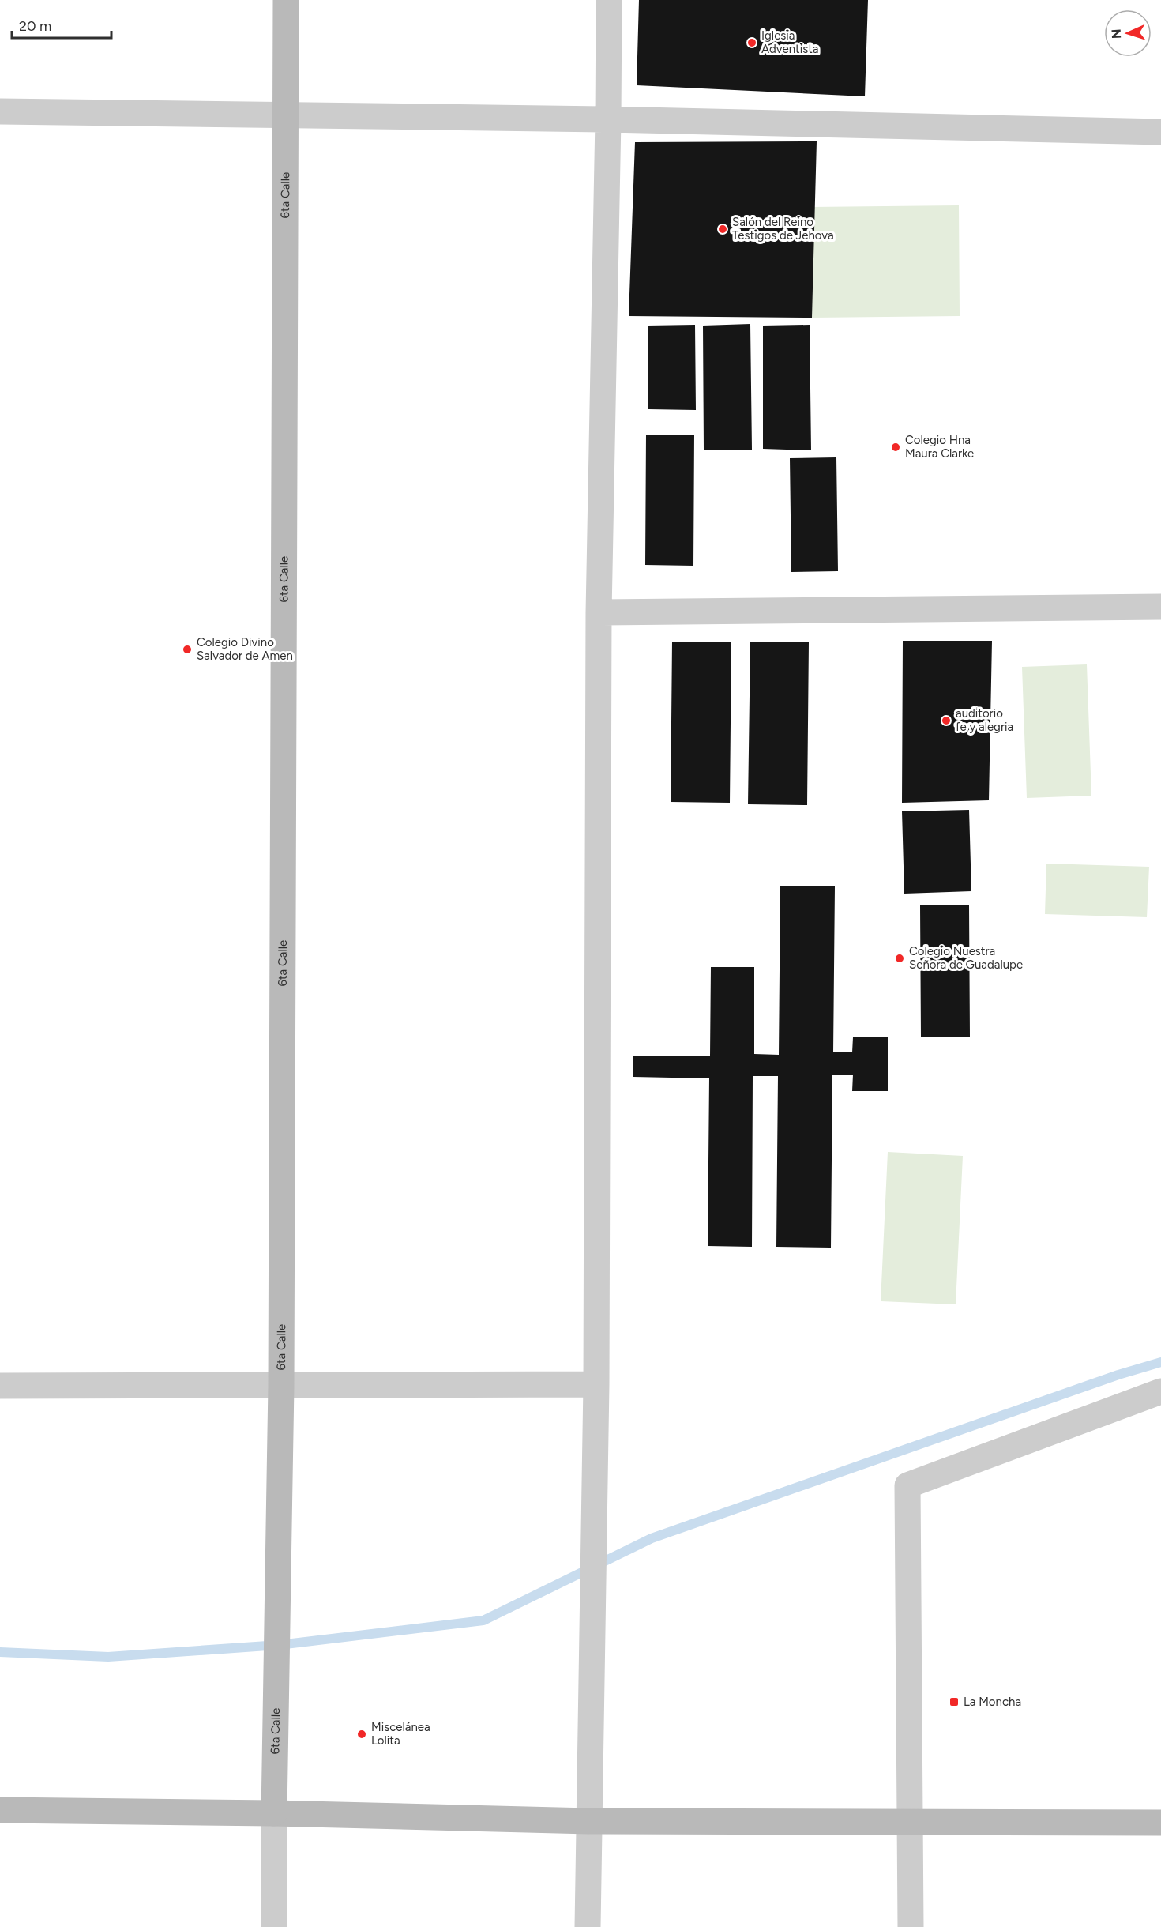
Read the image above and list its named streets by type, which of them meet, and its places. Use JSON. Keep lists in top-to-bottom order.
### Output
{
  "streets": {
    "street": ["6ta Calle"]
  },
  "places": {
    "other": [
      "Iglesia Adventista",
      "Salón del Reino Testigos de Jehova",
      "Colegio Hna Maura Clarke",
      "Colegio Divino Salvador de Amen",
      "auditorio fe y alegria",
      "Colegio Nuestra Señora de Guadalupe",
      "Miscelánea Lolita"
    ],
    "transit": ["La Moncha"]
  },
  "scale_bar": "20 m",
  "north": "left"
}
